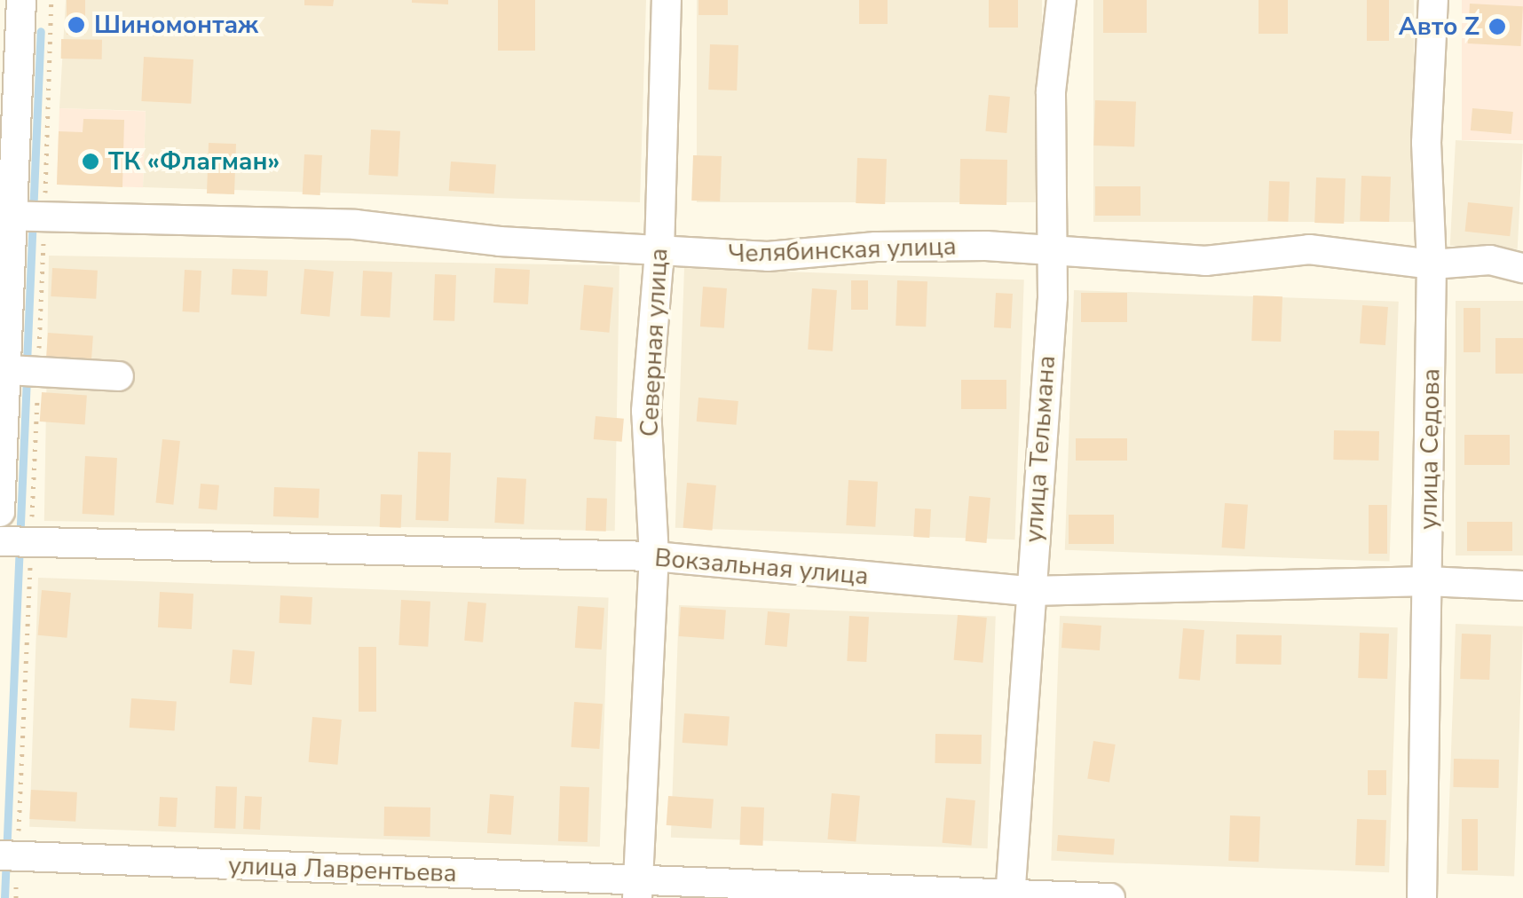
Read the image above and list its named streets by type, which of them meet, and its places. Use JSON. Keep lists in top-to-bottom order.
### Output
{
  "streets": {
    "street": [
      "Челябинская улица",
      "Северная улица",
      "улица Тельмана",
      "улица Седова",
      "Вокзальная улица",
      "улица Лаврентьева"
    ]
  },
  "crossings": [
    ["Челябинская улица", "Северная улица"],
    ["Челябинская улица", "улица Тельмана"],
    ["Челябинская улица", "улица Седова"],
    ["Северная улица", "Вокзальная улица"],
    ["Северная улица", "улица Лаврентьева"],
    ["улица Тельмана", "Вокзальная улица"],
    ["улица Тельмана", "улица Лаврентьева"],
    ["улица Седова", "Вокзальная улица"]
  ],
  "places": ["Шиномонтаж", "Авто Z", "ТК «Флагман»"]
}
